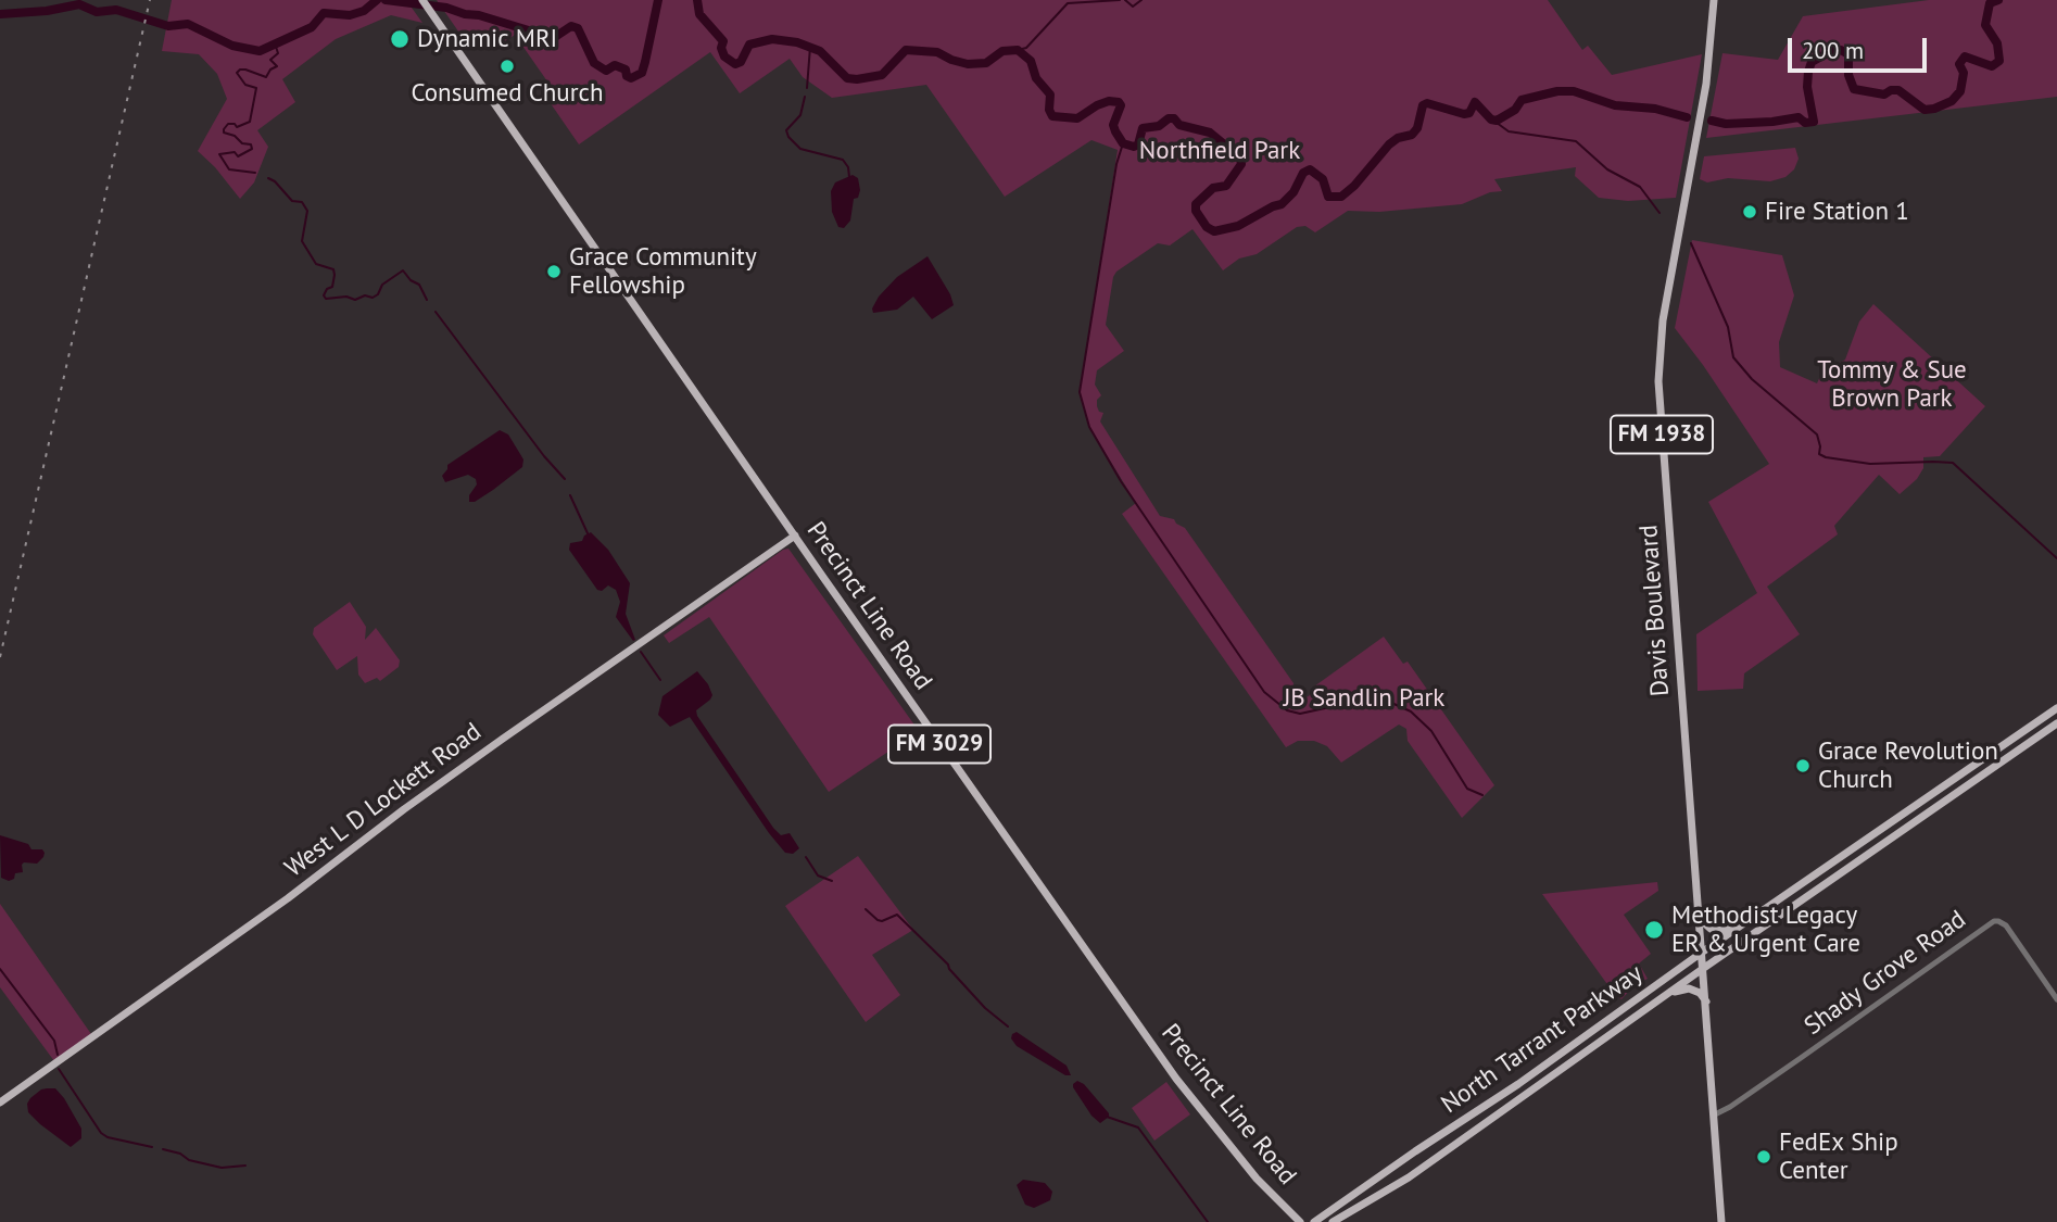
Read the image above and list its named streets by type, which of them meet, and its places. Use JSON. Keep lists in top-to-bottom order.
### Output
{
  "streets": {
    "main road": [
      "FM 1938",
      "Precinct Line Road",
      "Davis Boulevard",
      "FM 3029",
      "West L D Lockett Road",
      "North Tarrant Parkway"
    ],
    "street": ["Shady Grove Road"]
  },
  "crossings": [
    ["Precinct Line Road", "West L D Lockett Road"],
    ["Davis Boulevard", "Shady Grove Road"],
    ["Davis Boulevard", "North Tarrant Parkway"]
  ],
  "parks": ["Northfield Park", "Tommy & Sue Brown Park", "JB Sandlin Park"],
  "places": [
    "Dynamic MRI",
    "Consumed Church",
    "Fire Station 1",
    "Grace Community Fellowship",
    "Grace Revolution Church",
    "Methodist Legacy ER & Urgent Care",
    "FedEx Ship Center"
  ],
  "scale_bar": "200 m"
}
